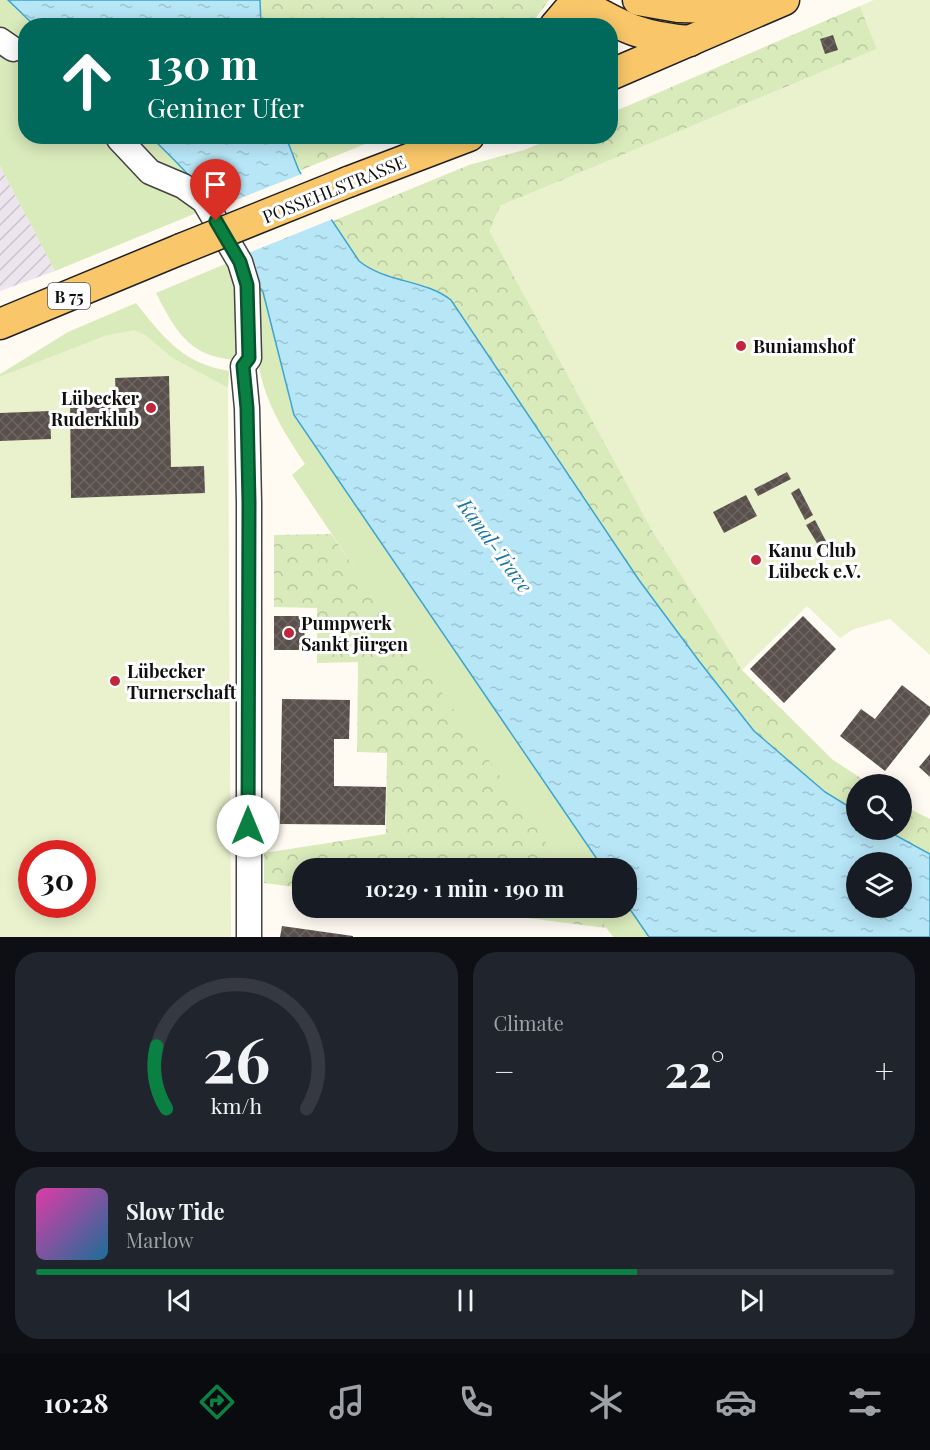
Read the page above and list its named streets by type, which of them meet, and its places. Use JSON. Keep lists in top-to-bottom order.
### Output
{
  "streets": {
    "main road": ["POSSEHLSTRASSE", "B 75"]
  },
  "crossings": [
    ["POSSEHLSTRASSE", "B 75"]
  ],
  "water": ["Kanal-Trave"],
  "places": [
    "Buniamshof",
    "Lübecker Ruderklub",
    "Kanu Club Lübeck e.V.",
    "Pumpwerk Sankt Jürgen",
    "Lübecker Turnerschaft"
  ],
  "page": {
    "turn": ["130 m", "Geniner Ufer"],
    "limit": "30",
    "trip": "10:29 · 1 min · 190 m",
    "tile": "Climate",
    "heat": ["−", "22°", "+"],
    "song": ["Slow Tide", "Marlow"],
    "tabs": "10:28",
    "gauge": ["26", "km/h"]
  }
}
